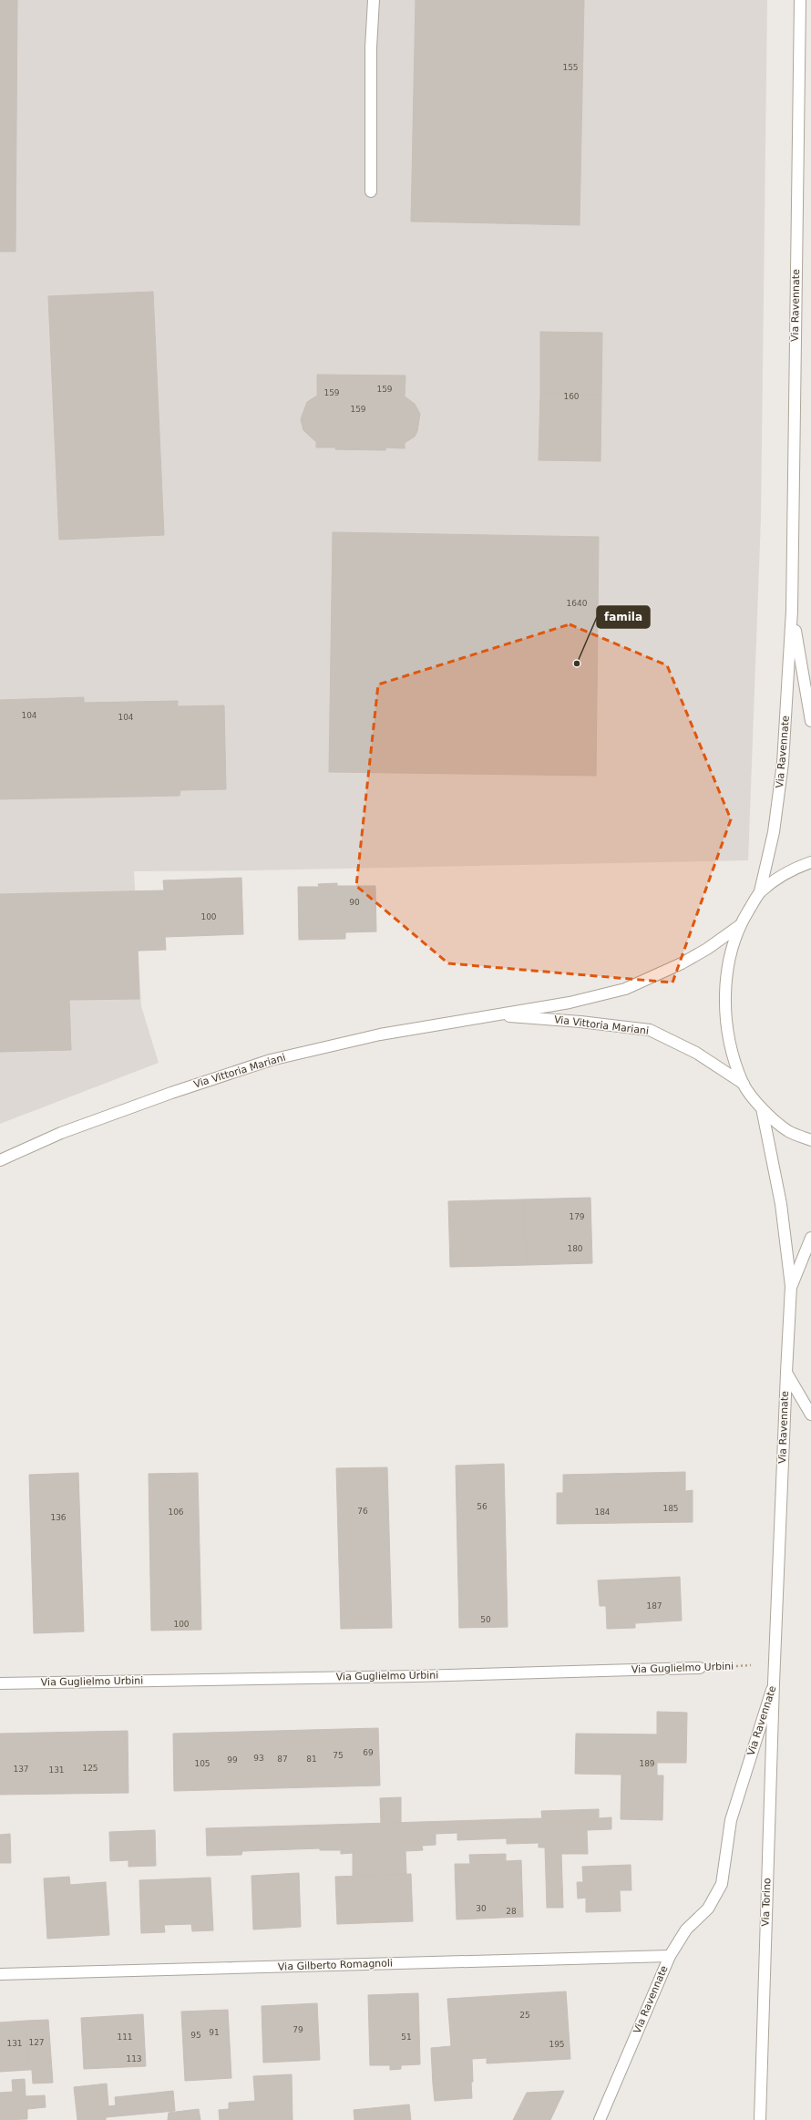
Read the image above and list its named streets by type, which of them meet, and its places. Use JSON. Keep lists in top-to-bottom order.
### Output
{
  "streets": {
    "main road": [
      "Via Ravennate",
      "Via Vittoria Mariani",
      "Via Guglielmo Urbini",
      "Via Torino",
      "Via Gilberto Romagnoli"
    ]
  },
  "crossings": [
    ["Via Ravennate", "Via Guglielmo Urbini"],
    ["Via Ravennate", "Via Torino"],
    ["Via Ravennate", "Via Gilberto Romagnoli"]
  ],
  "places": ["famila"],
  "house_numbers": [
    "155",
    "159",
    "159",
    "160",
    "159",
    "1640",
    "104",
    "104",
    "90",
    "100",
    "179",
    "180",
    "56",
    "185",
    "76",
    "106",
    "184",
    "136",
    "187",
    "50",
    "100",
    "69",
    "75",
    "93",
    "87",
    "81",
    "99",
    "105",
    "189",
    "125",
    "137",
    "131",
    "30",
    "28",
    "25",
    "79",
    "91",
    "95",
    "111",
    "51",
    "127",
    "131",
    "195",
    "113"
  ]
}
